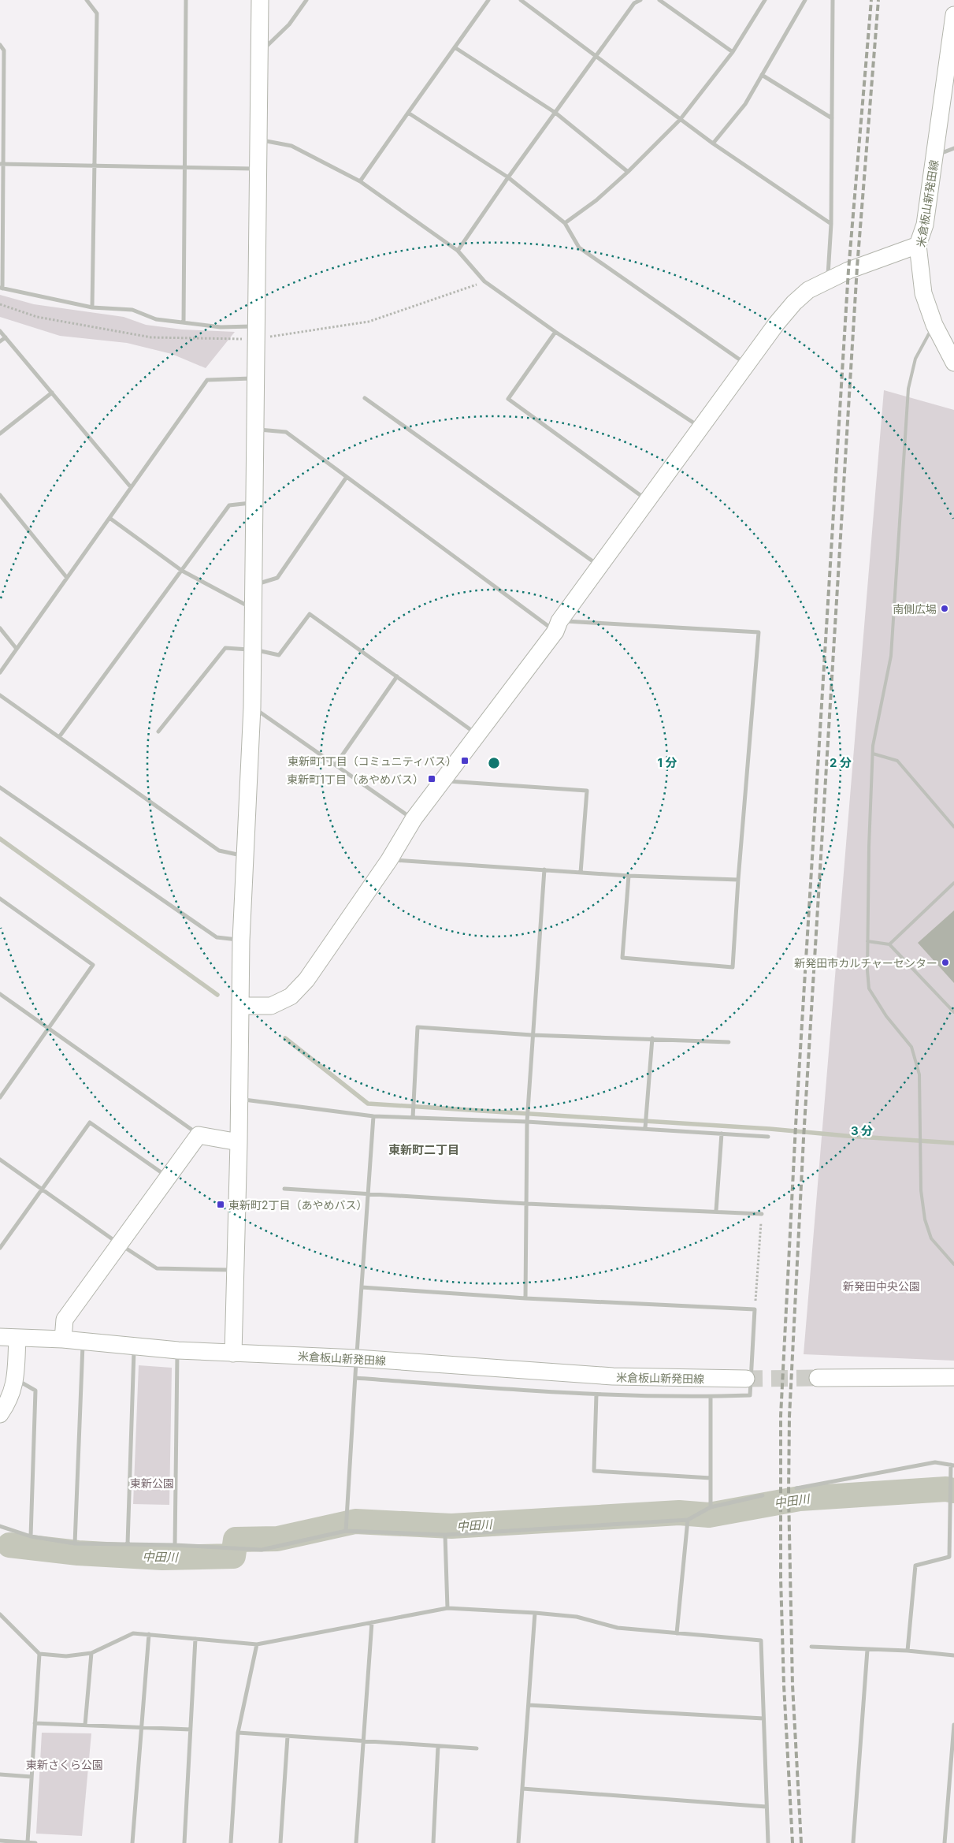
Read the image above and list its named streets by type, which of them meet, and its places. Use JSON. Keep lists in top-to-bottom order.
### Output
{
  "streets": {
    "street": ["米倉板山新発田線"]
  },
  "districts": ["東新町二丁目"],
  "water": ["中田川"],
  "parks": ["新発田中央公園", "東新公園", "東新さくら公園"],
  "places": {
    "other": ["南側広場", "新発田市カルチャーセンター"],
    "transit": ["東新町1丁目（コミュニティバス）", "東新町1丁目（あやめバス）", "東新町2丁目（あやめバス）"]
  },
  "rings": ["1 分", "2 分", "3 分"]
}
